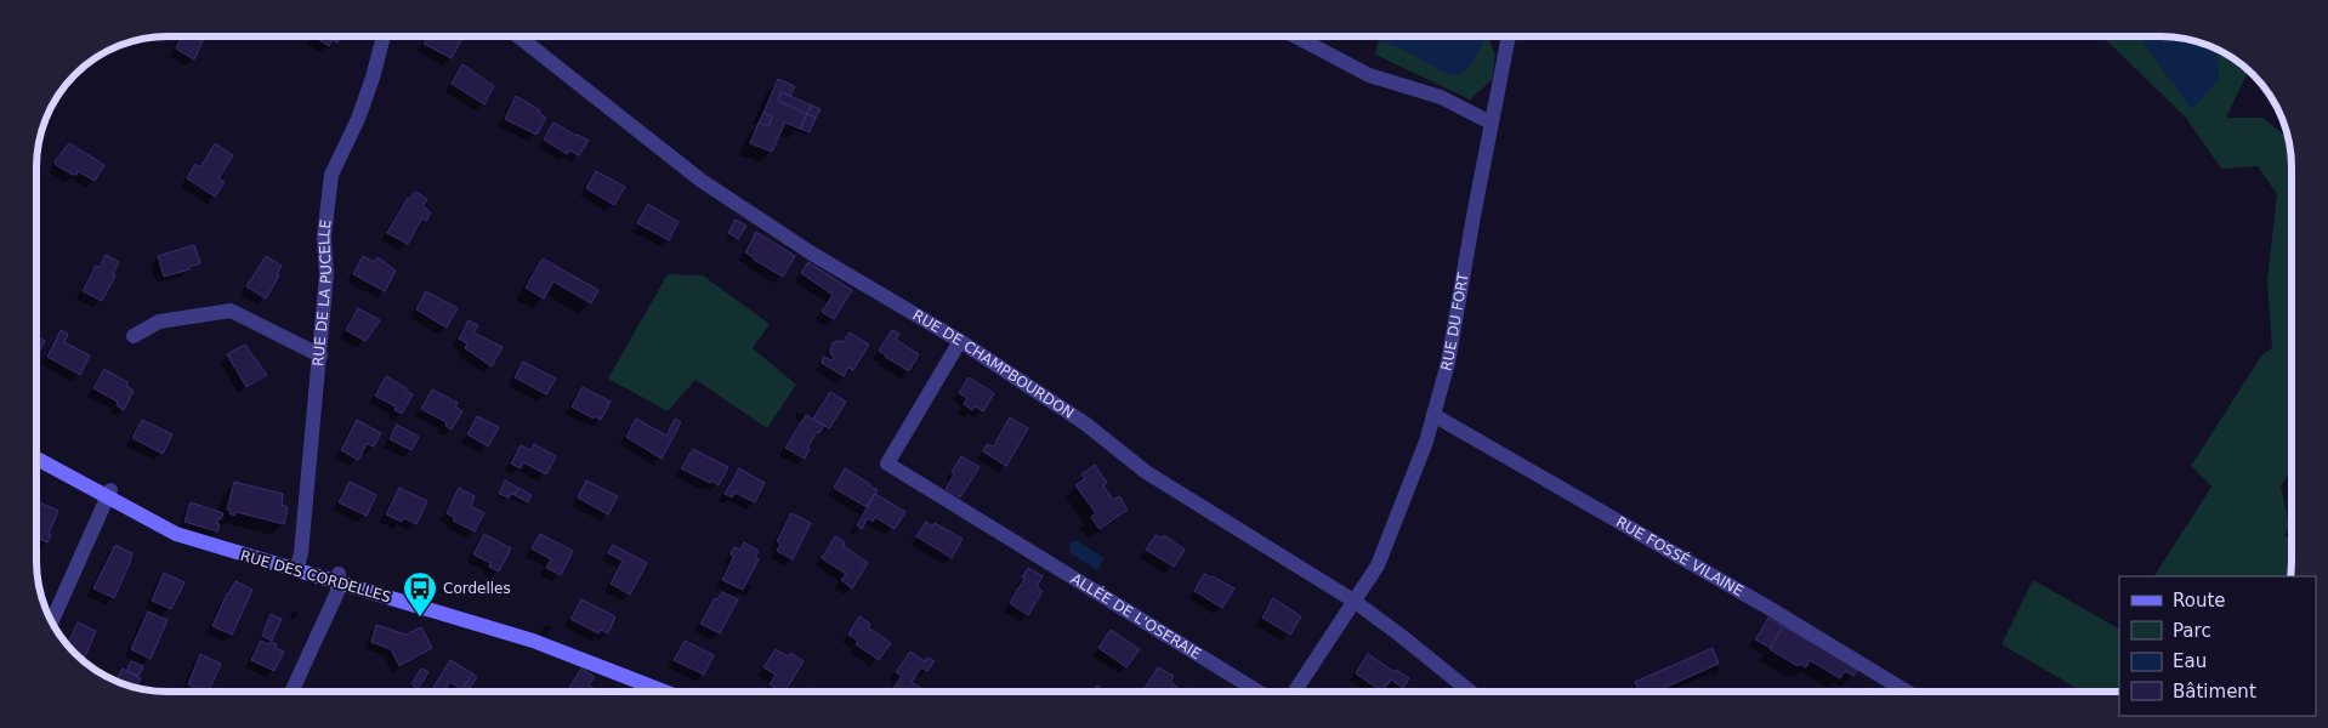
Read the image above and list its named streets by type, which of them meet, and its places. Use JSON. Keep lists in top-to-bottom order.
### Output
{
  "streets": {
    "street": [
      "RUE DE LA PUCELLE",
      "RUE DU FORT",
      "RUE DE CHAMPBOURDON",
      "RUE FOSSÉ VILAINE",
      "RUE DES CORDELLES",
      "ALLÉE DE L'OSERAIE"
    ]
  },
  "crossings": [
    ["RUE DE LA PUCELLE", "RUE DES CORDELLES"],
    ["RUE DU FORT", "RUE DE CHAMPBOURDON"],
    ["RUE DU FORT", "RUE FOSSÉ VILAINE"],
    ["RUE DE CHAMPBOURDON", "ALLÉE DE L'OSERAIE"]
  ],
  "places": {
    "bus stop": ["Cordelles"]
  },
  "legend": [
    "Route",
    "Parc",
    "Eau",
    "Bâtiment"
  ]
}
